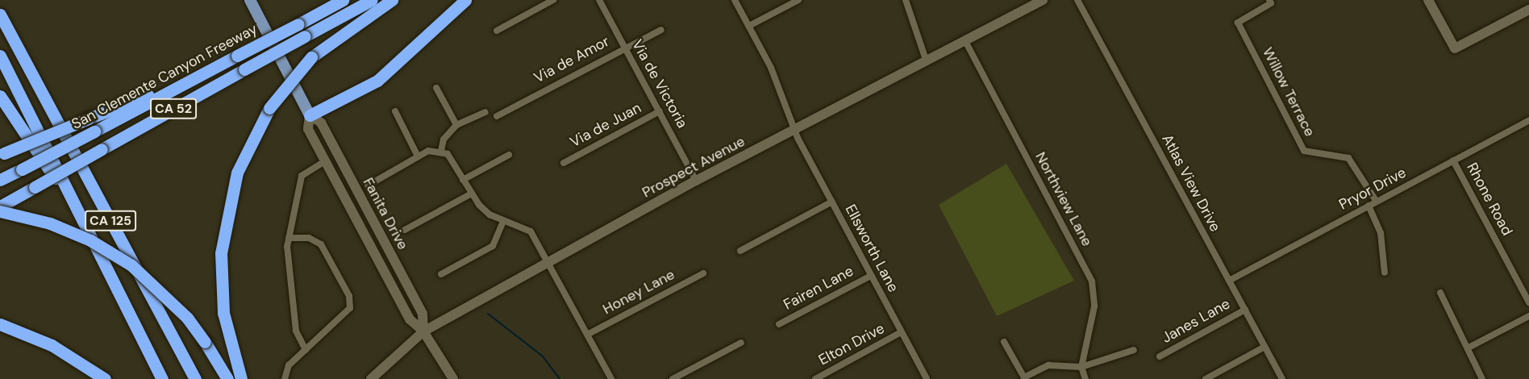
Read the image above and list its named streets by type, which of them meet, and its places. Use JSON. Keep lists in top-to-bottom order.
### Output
{
  "streets": {
    "highway": ["San Clemente Canyon Freeway", "CA 52", "CA 125"],
    "main road": ["Prospect Avenue", "Fanita Drive"],
    "street": [
      "Via de Amor",
      "Via de Victoria",
      "Willow Terrace",
      "Via de Juan",
      "Atlas View Drive",
      "Pryor Drive",
      "Northview Lane",
      "Rhone Road",
      "Ellsworth Lane",
      "Fairen Lane",
      "Honey Lane",
      "Janes Lane",
      "Elton Drive"
    ]
  },
  "crossings": [
    ["Via de Amor", "Via de Victoria"],
    ["Via de Victoria", "Via de Juan"],
    ["Via de Victoria", "Prospect Avenue"],
    ["Willow Terrace", "Pryor Drive"],
    ["Prospect Avenue", "Northview Lane"],
    ["Prospect Avenue", "Fanita Drive"],
    ["Prospect Avenue", "Ellsworth Lane"],
    ["Atlas View Drive", "Pryor Drive"],
    ["Atlas View Drive", "Janes Lane"],
    ["Pryor Drive", "Rhone Road"],
    ["Ellsworth Lane", "Fairen Lane"],
    ["Ellsworth Lane", "Elton Drive"]
  ]
}
